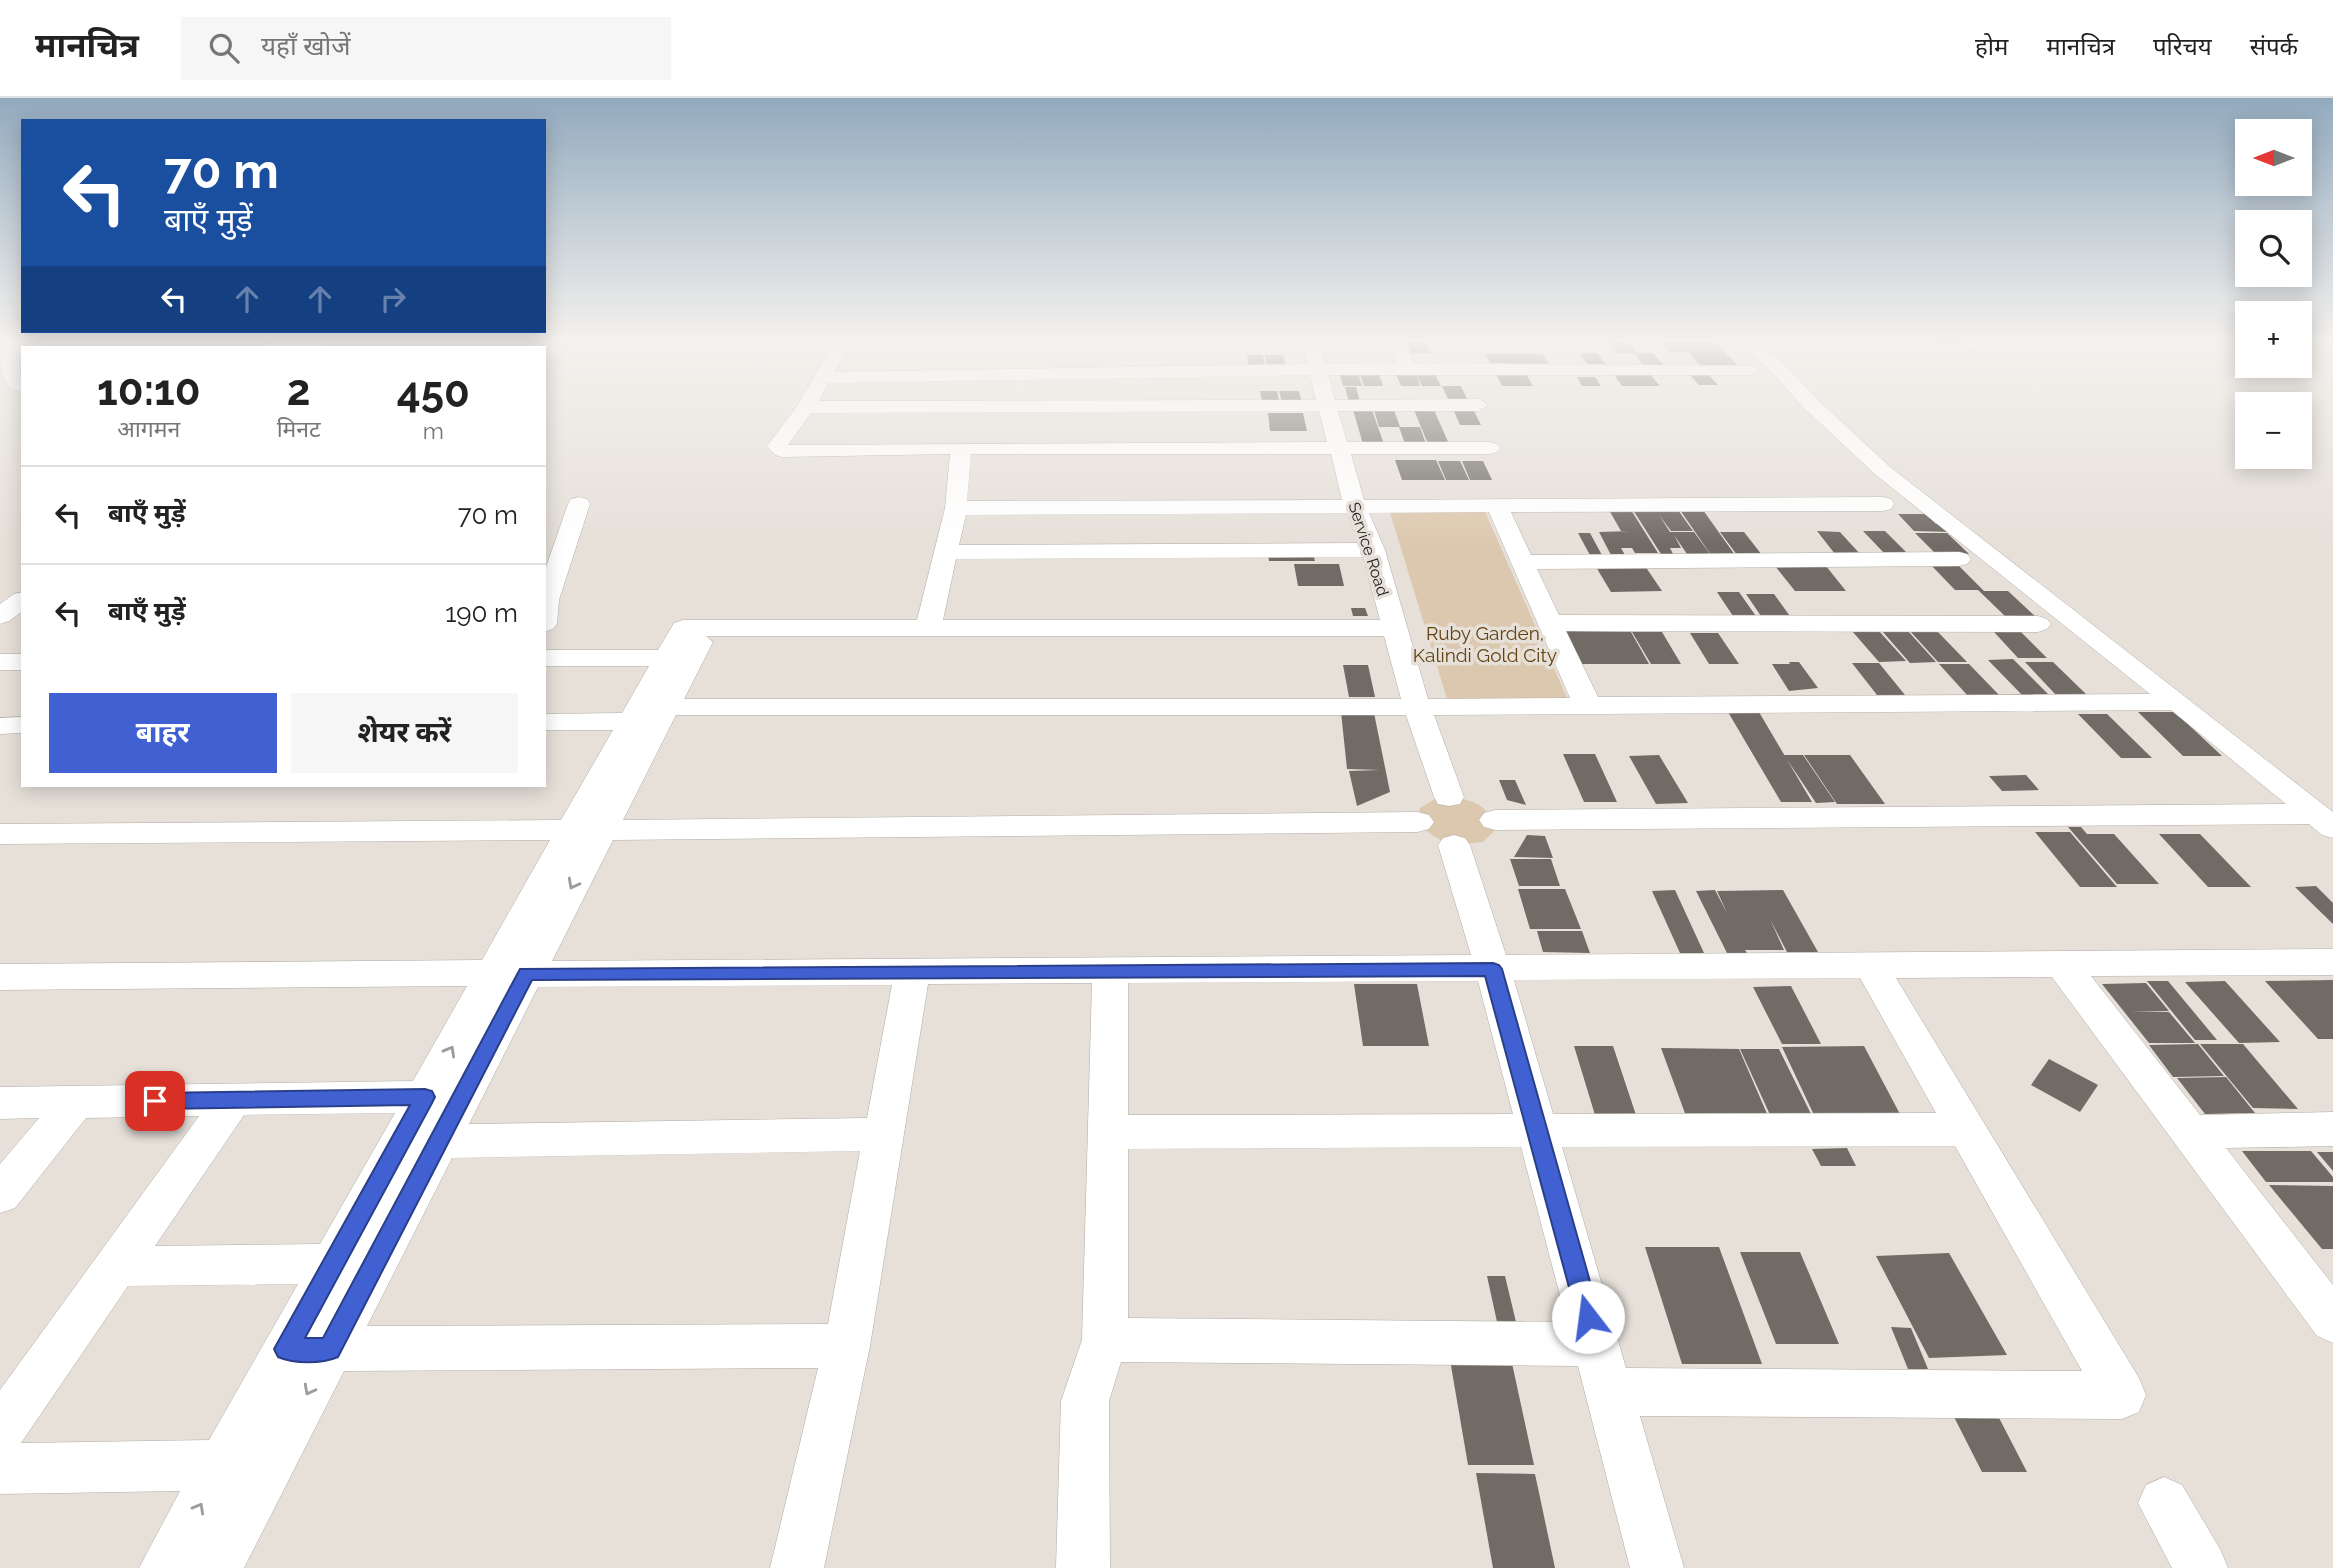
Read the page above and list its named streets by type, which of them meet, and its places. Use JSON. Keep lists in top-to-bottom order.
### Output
{
  "streets": {
    "street": ["Service Road"]
  },
  "parks": ["Ruby Garden, Kalindi Gold City"],
  "north": "left",
  "page": {
    "header": "मानचित्र",
    "search": "यहाँ खोजें",
    "nav": [
      "होम",
      "मानचित्र",
      "परिचय",
      "संपर्क"
    ],
    "map_buttons": ["+", "−"],
    "turn": ["70 m", "बाएँ मुड़ें"],
    "eta": [
      "10:10",
      "आगमन",
      "2",
      "मिनट",
      "450",
      "m"
    ],
    "list": [
      {
        "name": "बाएँ मुड़ें",
        "value": "70 m"
      },
      {
        "name": "बाएँ मुड़ें",
        "value": "190 m"
      }
    ],
    "buttons": ["बाहर", "शेयर करें"]
  }
}
